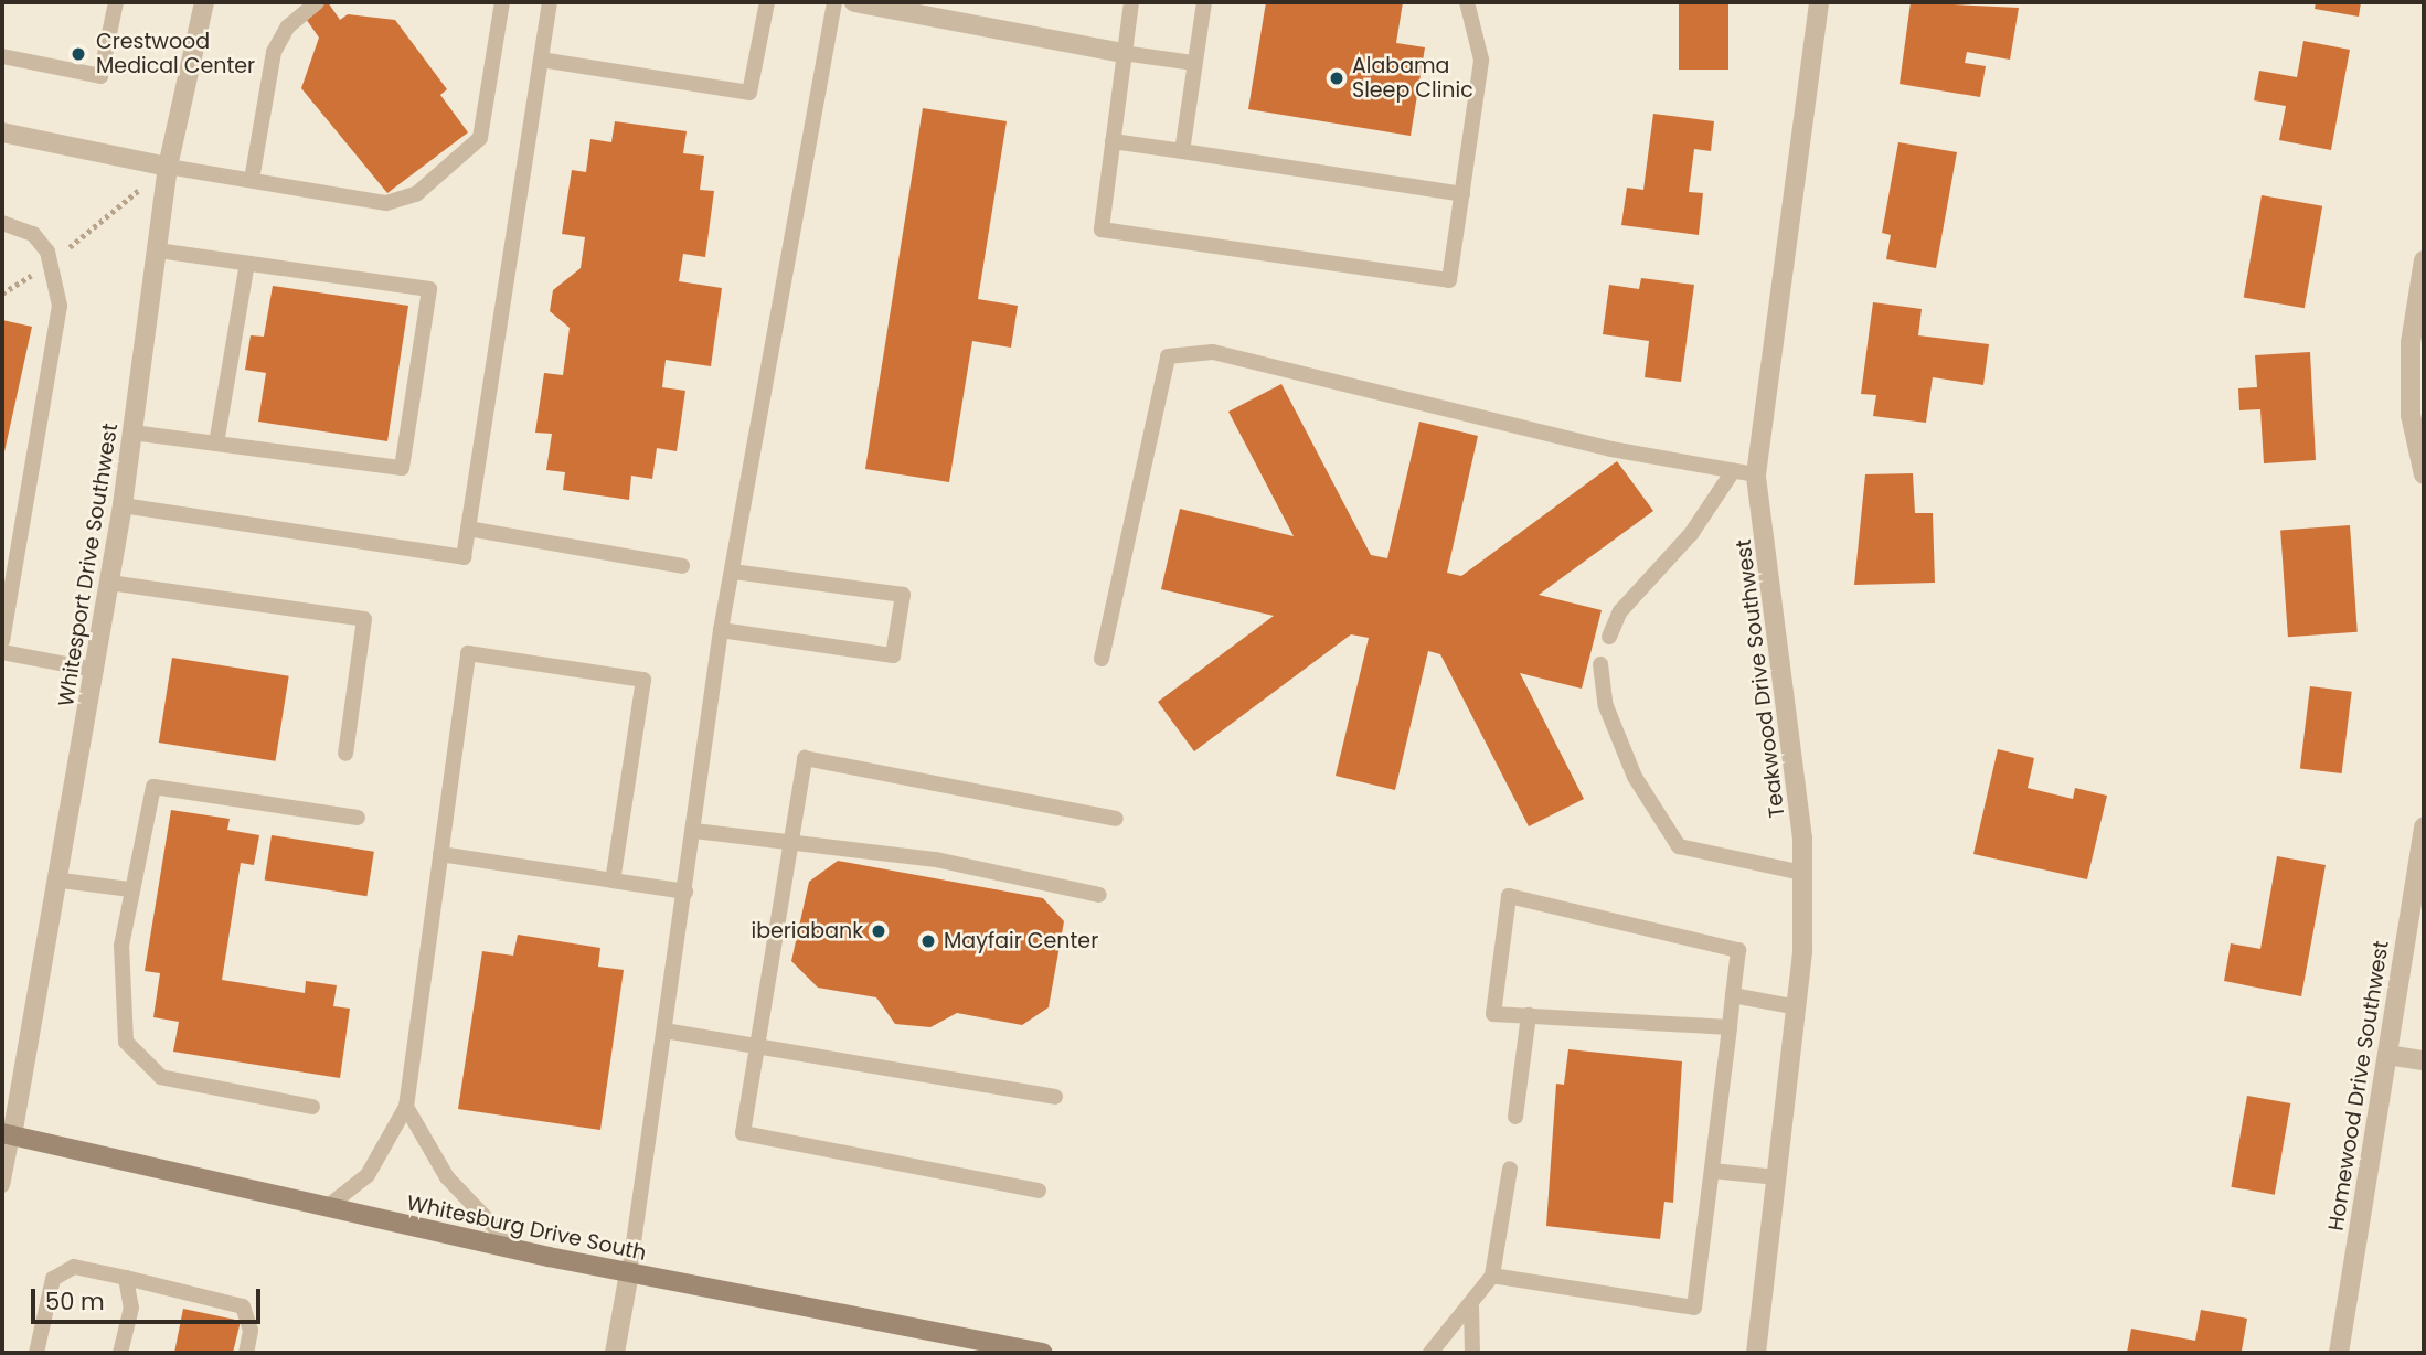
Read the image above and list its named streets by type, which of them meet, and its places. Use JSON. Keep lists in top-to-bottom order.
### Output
{
  "streets": {
    "main road": ["Whitesburg Drive South"],
    "street": ["Whitesport Drive Southwest", "Teakwood Drive Southwest", "Homewood Drive Southwest"]
  },
  "crossings": [
    ["Whitesport Drive Southwest", "Whitesburg Drive South"]
  ],
  "places": [
    "Crestwood Medical Center",
    "Alabama Sleep Clinic",
    "iberiabank",
    "Mayfair Center"
  ],
  "scale_bar": "50 m"
}
